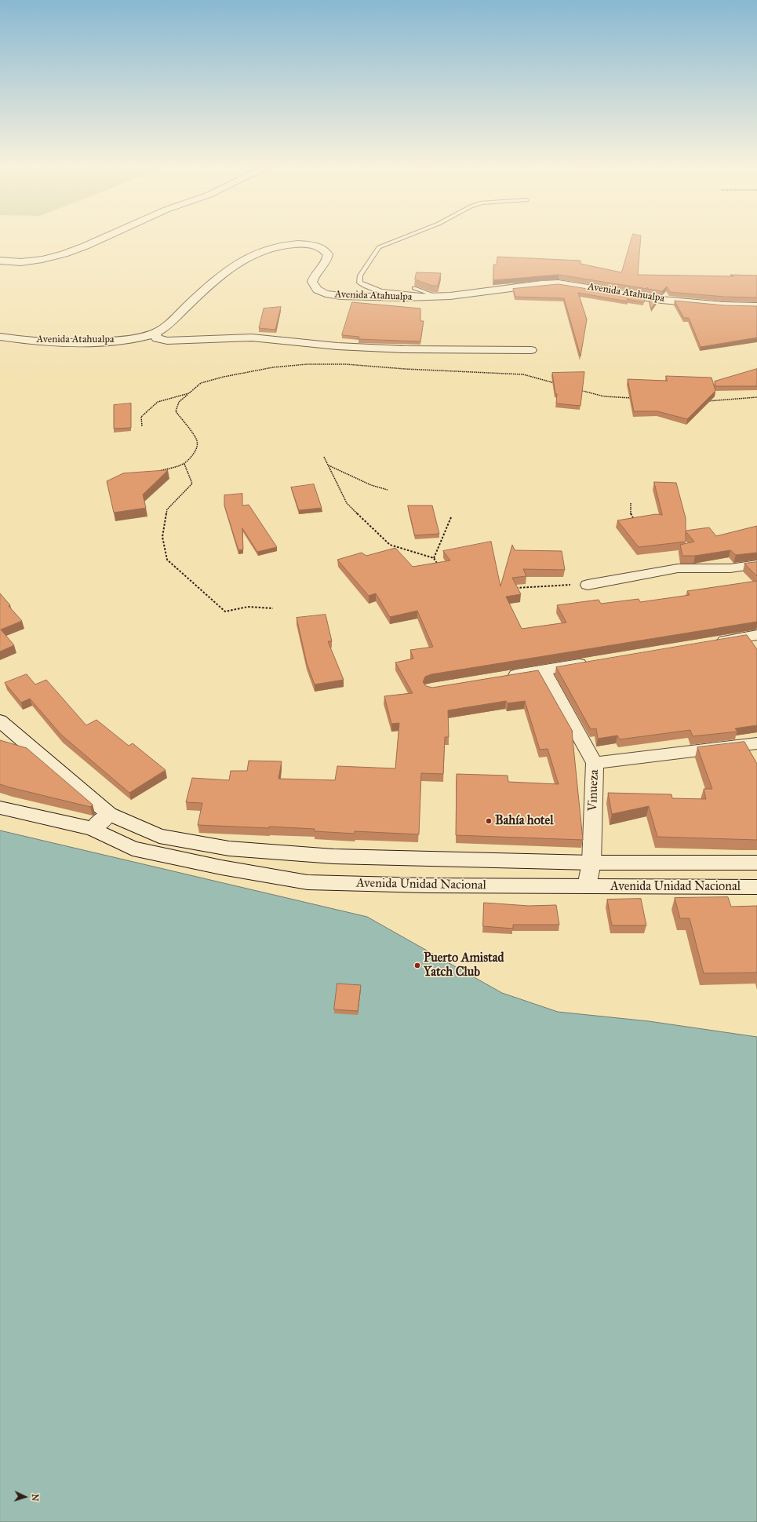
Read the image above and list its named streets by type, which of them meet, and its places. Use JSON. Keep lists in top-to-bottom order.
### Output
{
  "streets": {
    "street": ["Avenida Atahualpa", "Vinueza", "Avenida Unidad Nacional"]
  },
  "crossings": [
    ["Vinueza", "Avenida Unidad Nacional"]
  ],
  "places": ["Bahía hotel", "Puerto Amistad Yatch Club"],
  "north": "right"
}
